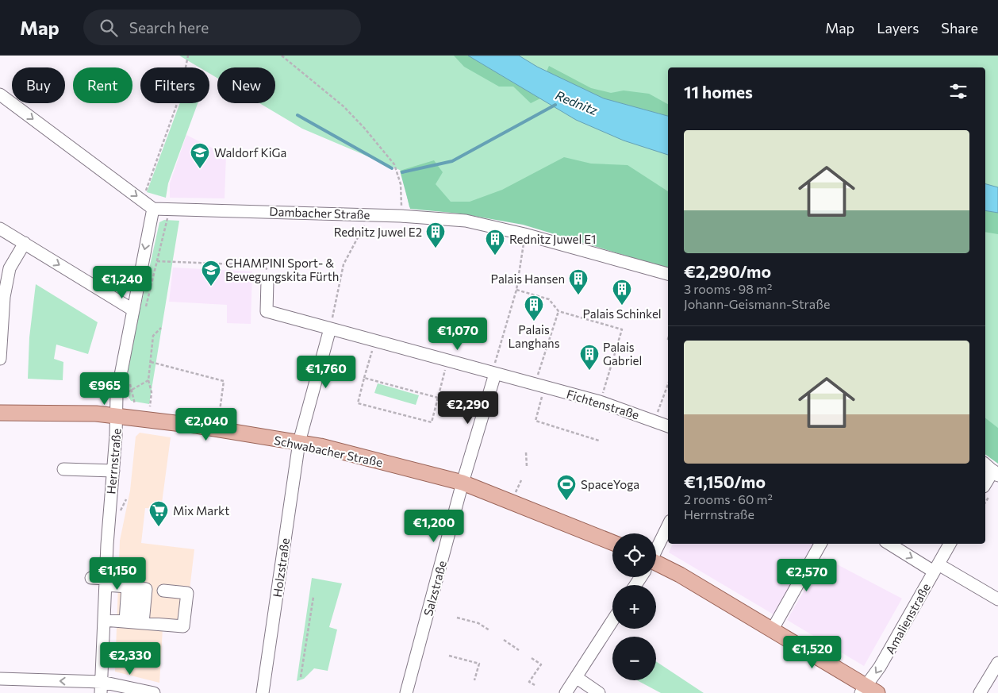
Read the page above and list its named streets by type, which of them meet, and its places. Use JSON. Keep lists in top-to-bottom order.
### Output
{
  "streets": {
    "main road": ["Schwabacher Straße"],
    "street": [
      "Dambacher Straße",
      "Fichtenstraße",
      "Herrnstraße",
      "Holzstraße",
      "Salzstraße",
      "Amalienstraße"
    ]
  },
  "crossings": [
    ["Dambacher Straße", "Herrnstraße"],
    ["Fichtenstraße", "Holzstraße"],
    ["Fichtenstraße", "Salzstraße"],
    ["Schwabacher Straße", "Herrnstraße"],
    ["Schwabacher Straße", "Holzstraße"],
    ["Schwabacher Straße", "Salzstraße"]
  ],
  "one_way": ["Amalienstraße"],
  "water": ["Rednitz"],
  "places": {
    "school or university": ["Waldorf KiGa", "CHAMPINI Sport- & Bewegungskita Fürth"],
    "building": [
      "Rednitz Juwel E2",
      "Rednitz Juwel E1",
      "Palais Hansen",
      "Palais Schinkel",
      "Palais Langhans",
      "Palais Gabriel"
    ],
    "sports": ["SpaceYoga"],
    "supermarket": ["Mix Markt"]
  },
  "page": {
    "header": "Map",
    "search": "Search here",
    "nav": ["Map", "Layers", "Share"],
    "chip": [
      "Buy",
      "Rent",
      "Filters",
      "New"
    ],
    "heading": "11 homes",
    "list": [
      {
        "name": "€2,290/mo",
        "note": "3 rooms · 98 m² · Johann-Geismann-Straße"
      },
      {
        "name": "€1,150/mo",
        "note": "2 rooms · 60 m² · Herrnstraße"
      }
    ],
    "price": [
      "€1,240",
      "€1,070",
      "€1,760",
      "€965",
      "€2,290",
      "€2,040",
      "€1,200",
      "€1,150",
      "€2,570",
      "€1,520",
      "€2,330"
    ],
    "map_buttons": ["+", "−"]
  }
}
